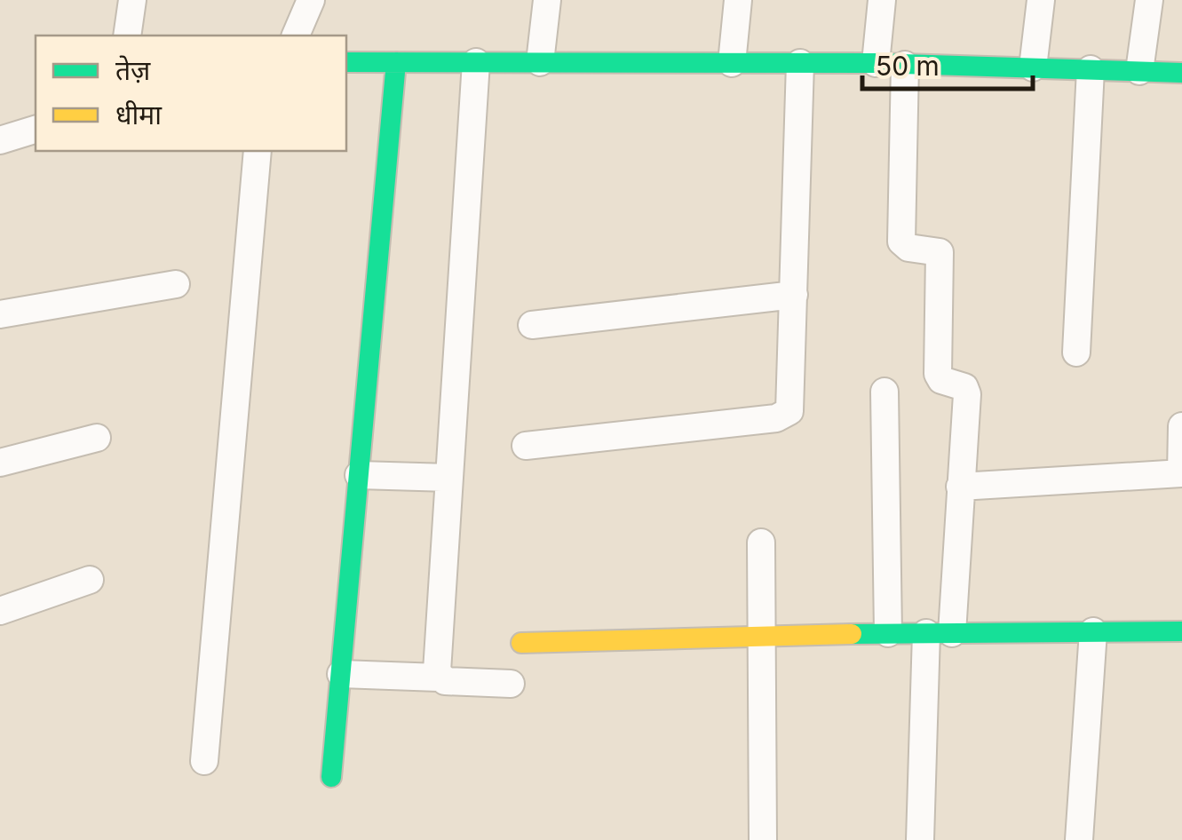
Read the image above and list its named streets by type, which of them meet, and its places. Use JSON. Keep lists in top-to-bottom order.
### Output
{
  "legend": ["तेज़", "धीमा"],
  "scale_bar": "50 m"
}
